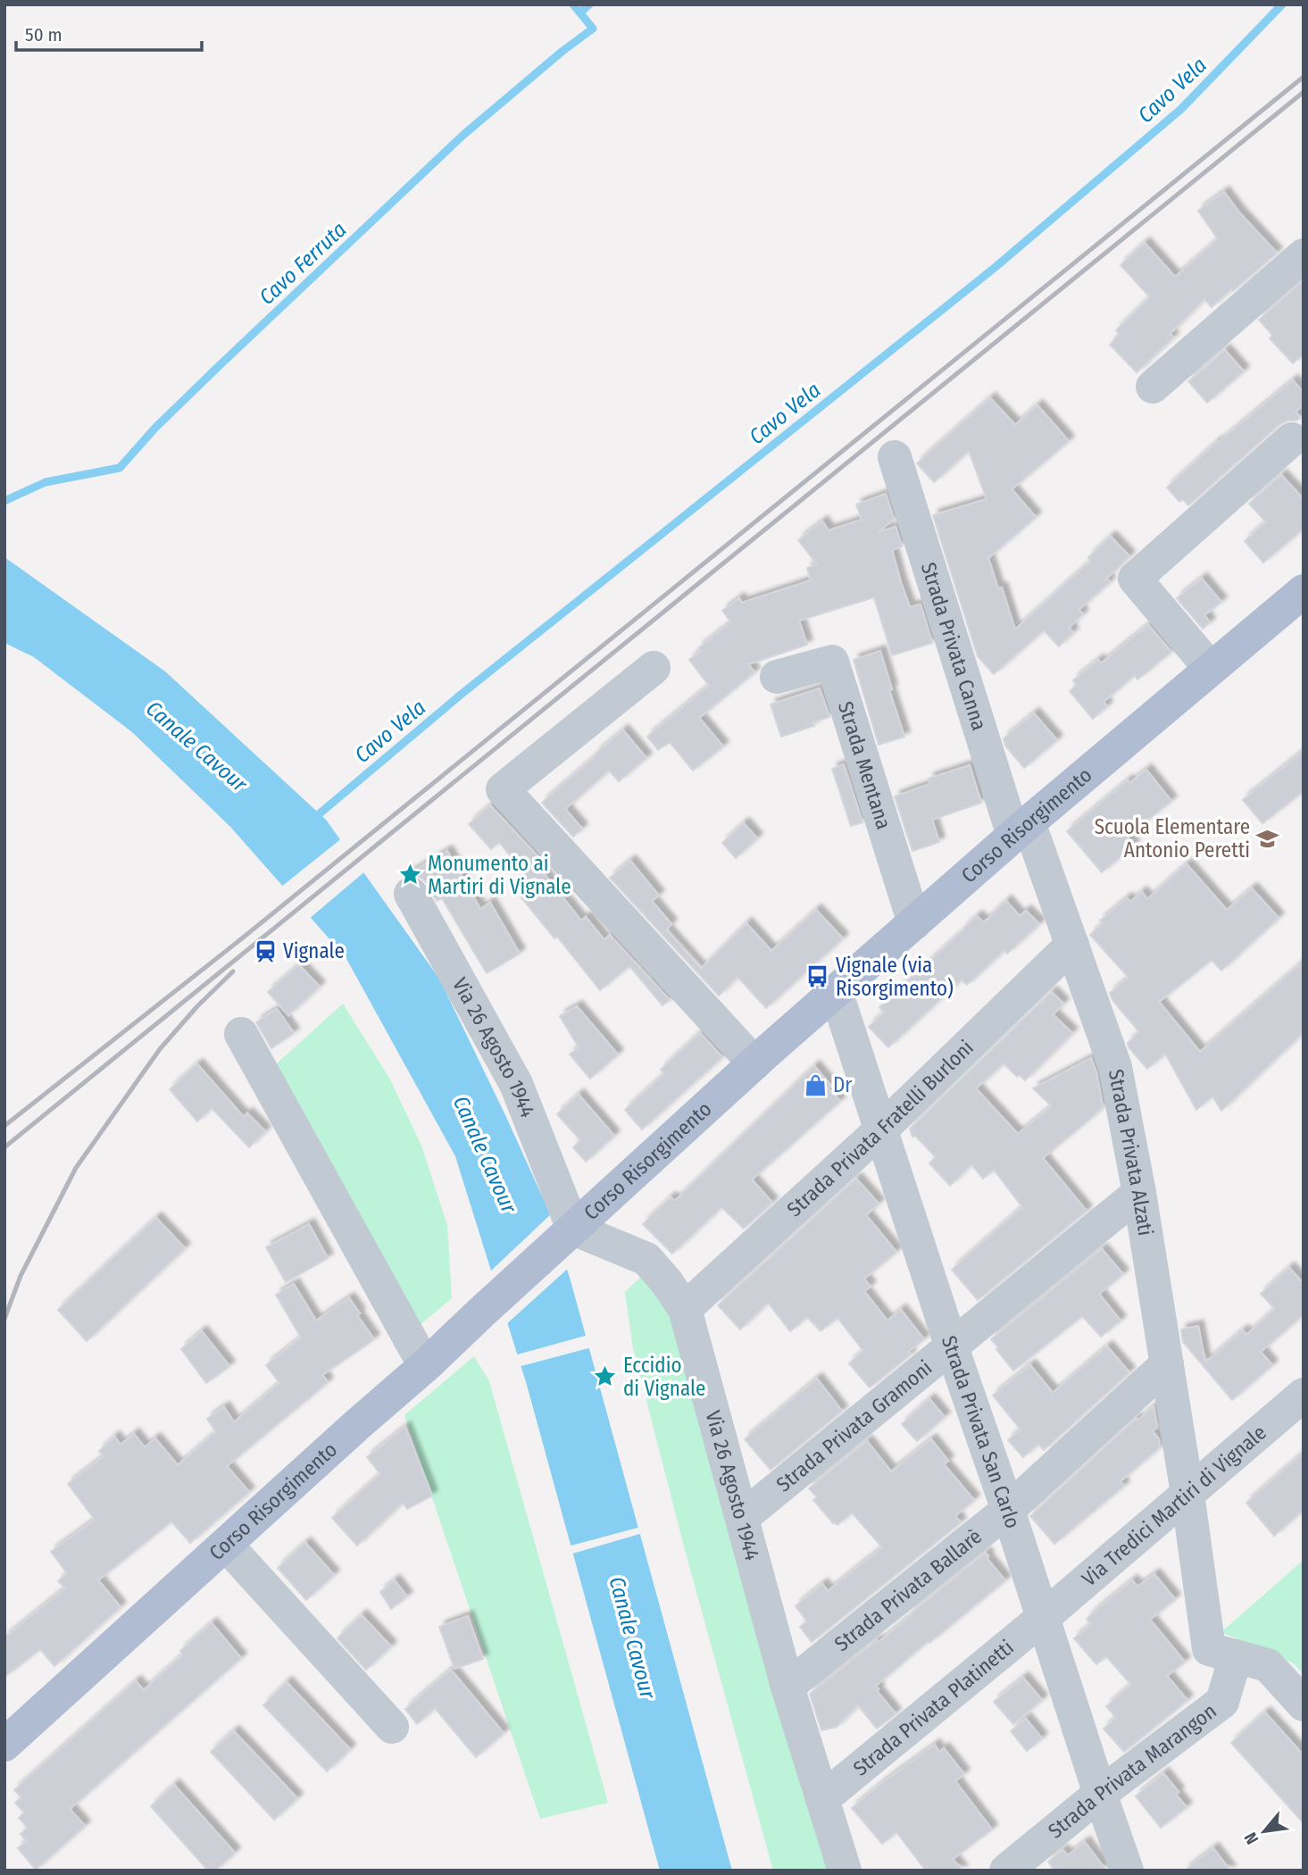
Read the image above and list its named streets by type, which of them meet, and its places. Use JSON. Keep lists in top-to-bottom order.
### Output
{
  "streets": {
    "main road": ["Corso Risorgimento"],
    "street": [
      "Strada Privata Canna",
      "Strada Mentana",
      "Via 26 Agosto 1944",
      "Strada Privata Fratelli Burloni",
      "Strada Privata Alzati",
      "Strada Privata Gramoni",
      "Strada Privata San Carlo",
      "Via Tredici Martiri di Vignale",
      "Strada Privata Ballarè",
      "Strada Privata Platinetti",
      "Strada Privata Marangon"
    ]
  },
  "crossings": [
    ["Strada Privata Canna", "Corso Risorgimento"],
    ["Strada Privata Canna", "Strada Privata Alzati"],
    ["Strada Mentana", "Corso Risorgimento"],
    ["Corso Risorgimento", "Via 26 Agosto 1944"],
    ["Corso Risorgimento", "Strada Privata Alzati"],
    ["Corso Risorgimento", "Strada Privata San Carlo"],
    ["Via 26 Agosto 1944", "Strada Privata Fratelli Burloni"],
    ["Via 26 Agosto 1944", "Strada Privata Gramoni"],
    ["Via 26 Agosto 1944", "Strada Privata Ballarè"],
    ["Via 26 Agosto 1944", "Strada Privata Platinetti"],
    ["Strada Privata Fratelli Burloni", "Strada Privata Alzati"],
    ["Strada Privata Fratelli Burloni", "Strada Privata San Carlo"],
    ["Strada Privata Alzati", "Strada Privata Gramoni"],
    ["Strada Privata Alzati", "Via Tredici Martiri di Vignale"],
    ["Strada Privata Alzati", "Strada Privata Ballarè"],
    ["Strada Privata Alzati", "Strada Privata Marangon"],
    ["Strada Privata Gramoni", "Strada Privata San Carlo"],
    ["Strada Privata San Carlo", "Via Tredici Martiri di Vignale"],
    ["Strada Privata San Carlo", "Strada Privata Ballarè"],
    ["Strada Privata San Carlo", "Strada Privata Platinetti"],
    ["Strada Privata San Carlo", "Strada Privata Marangon"],
    ["Via Tredici Martiri di Vignale", "Strada Privata Platinetti"]
  ],
  "water": ["Cavo Vela", "Cavo Ferruta", "Canale Cavour"],
  "places": {
    "school or university": ["Scuola Elementare Antonio Peretti"],
    "place": ["Monumento ai Martiri di Vignale", "Eccidio di Vignale"],
    "station": ["Vignale"],
    "bus stop": ["Vignale (via Risorgimento)"],
    "shop": ["Dr"]
  },
  "scale_bar": "50 m",
  "north": "bottom left"
}
